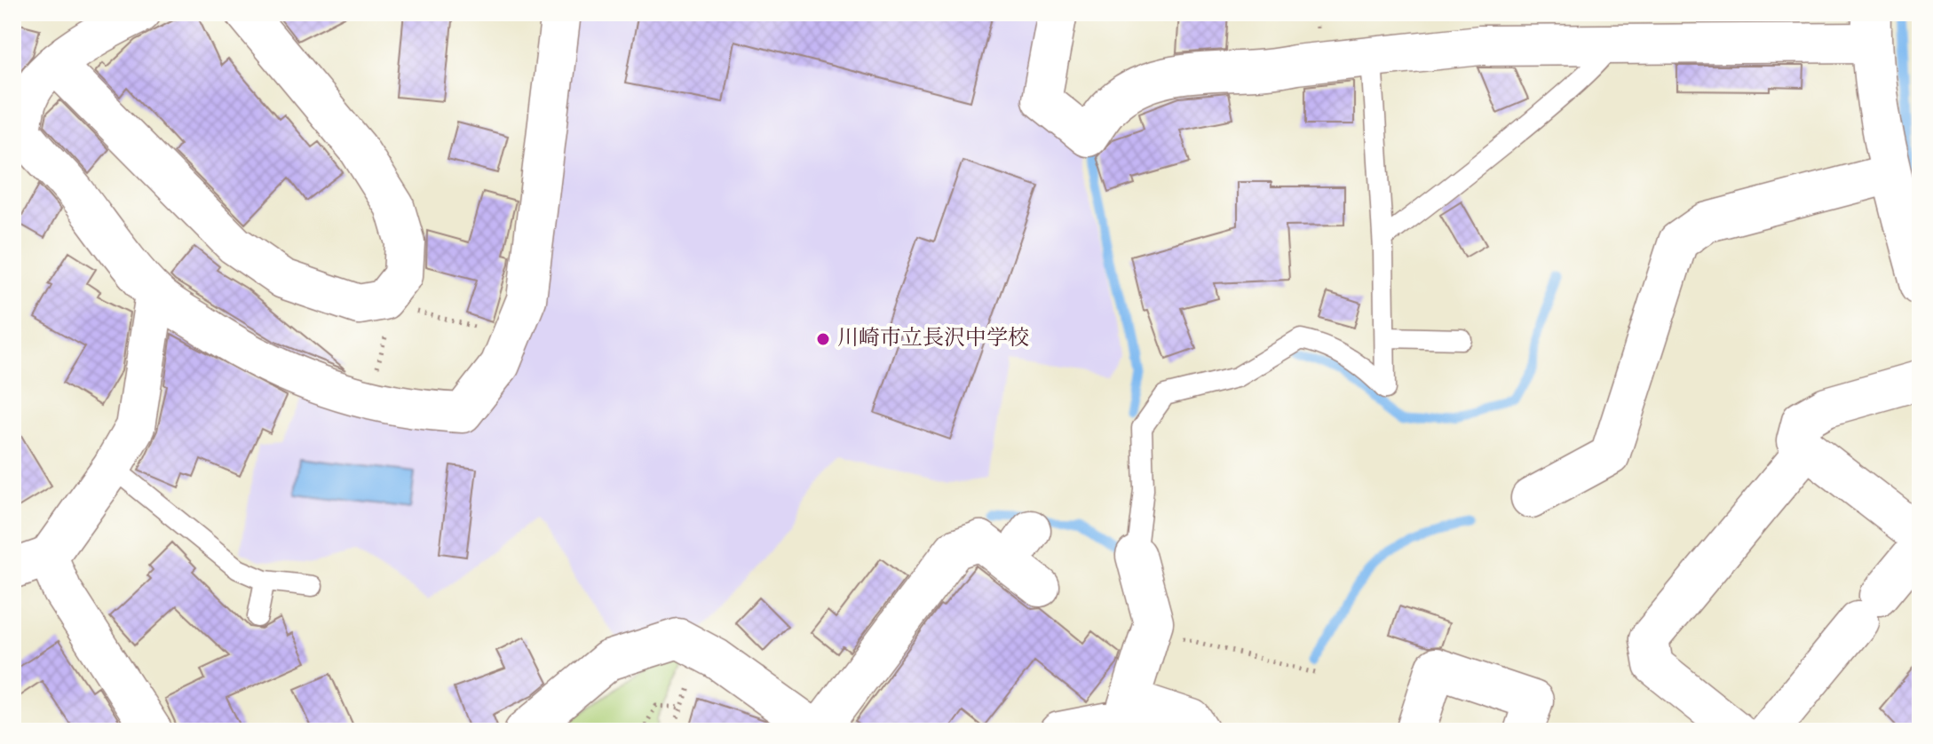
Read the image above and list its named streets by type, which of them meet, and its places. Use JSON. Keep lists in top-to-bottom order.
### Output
{
  "places": ["川崎市立長沢中学校"]
}
